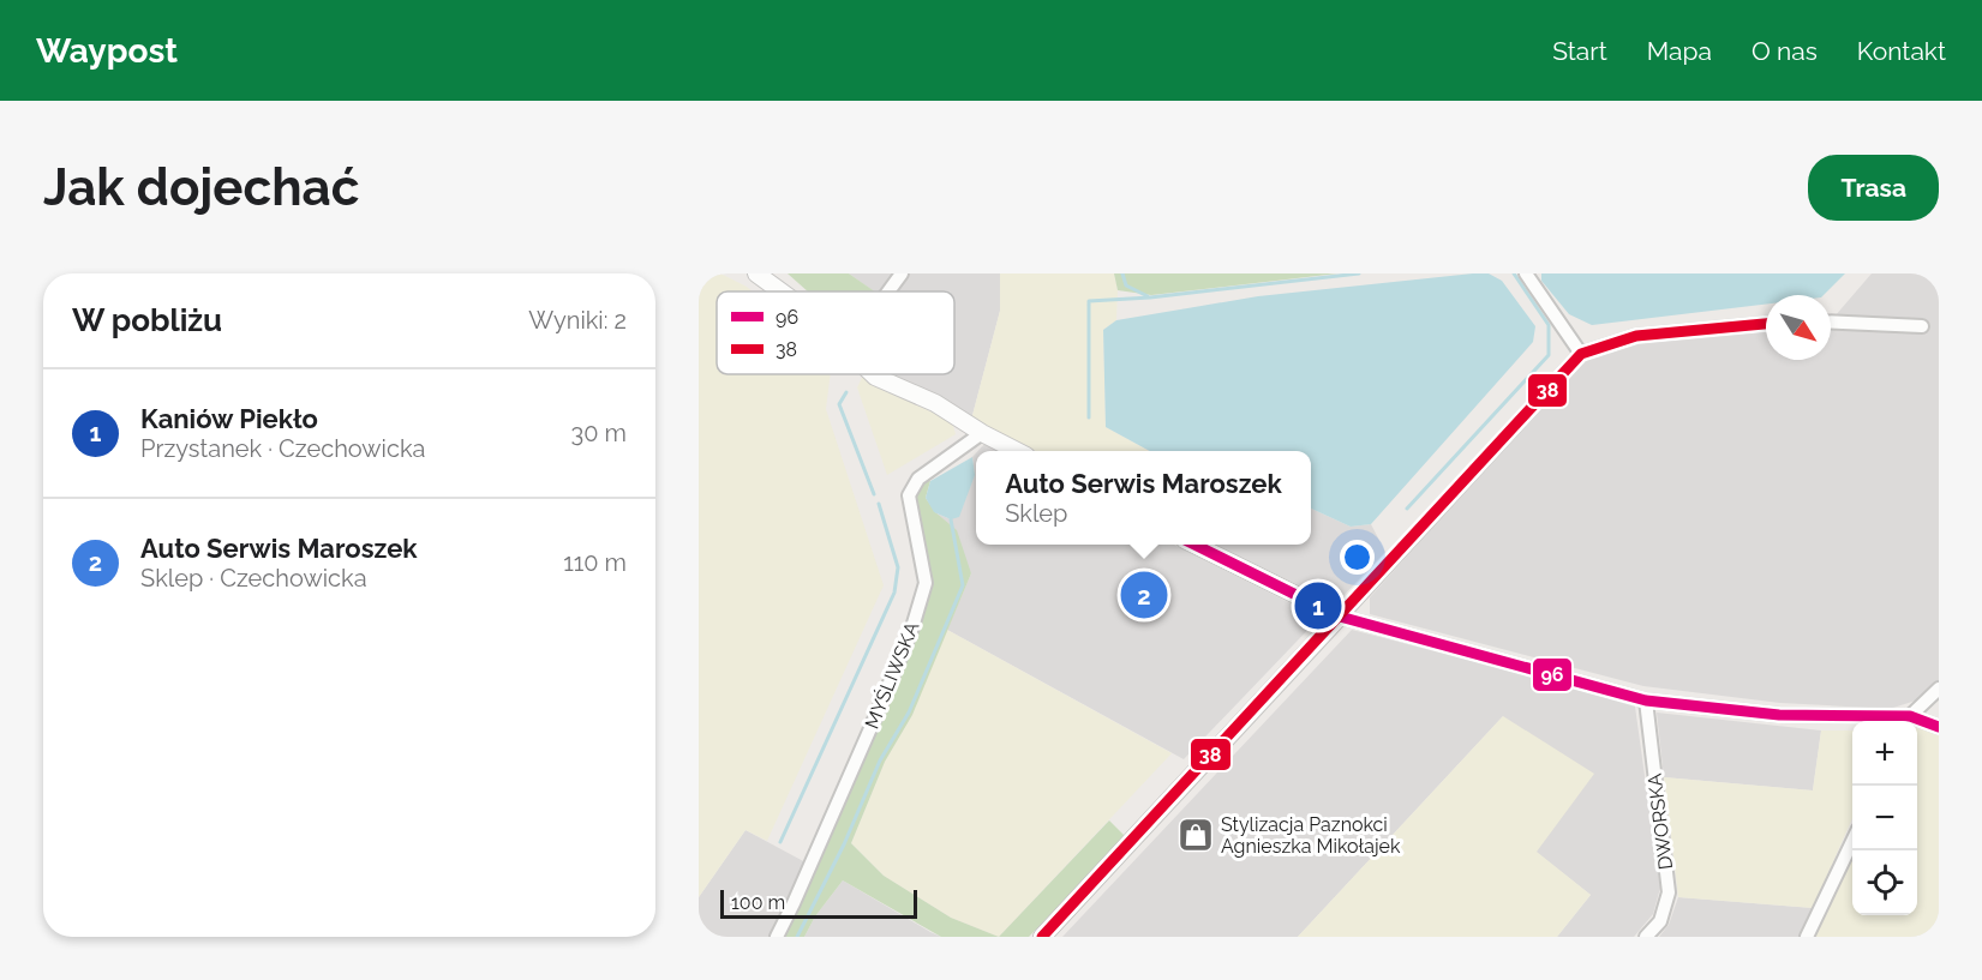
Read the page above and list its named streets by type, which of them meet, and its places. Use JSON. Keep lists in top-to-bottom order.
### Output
{
  "streets": {
    "street": ["MYŚLIWSKA", "DWORSKA"]
  },
  "places": {
    "shop": ["Stylizacja Paznokci Agnieszka Mikołajek"]
  },
  "lines": ["transit line 38", "transit line 96"],
  "legend": ["96", "38"],
  "scale_bar": "100 m",
  "north": "bottom right",
  "page": {
    "header": "Waypost",
    "nav": [
      "Start",
      "Mapa",
      "O nas",
      "Kontakt"
    ],
    "buttons": "Trasa",
    "title": "Jak dojechać",
    "heading": ["W pobliżu", "Wyniki: 2"],
    "list": [
      {
        "mark": "1",
        "name": "Kaniów Piekło",
        "note": "Przystanek · Czechowicka",
        "value": "30 m"
      },
      {
        "mark": "2",
        "name": "Auto Serwis Maroszek",
        "note": "Sklep · Czechowicka",
        "value": "110 m"
      }
    ],
    "popup": ["Auto Serwis Maroszek", "Sklep"],
    "pins": ["2", "1"],
    "map_buttons": ["+", "−"],
    "scale": "100 m"
  }
}
